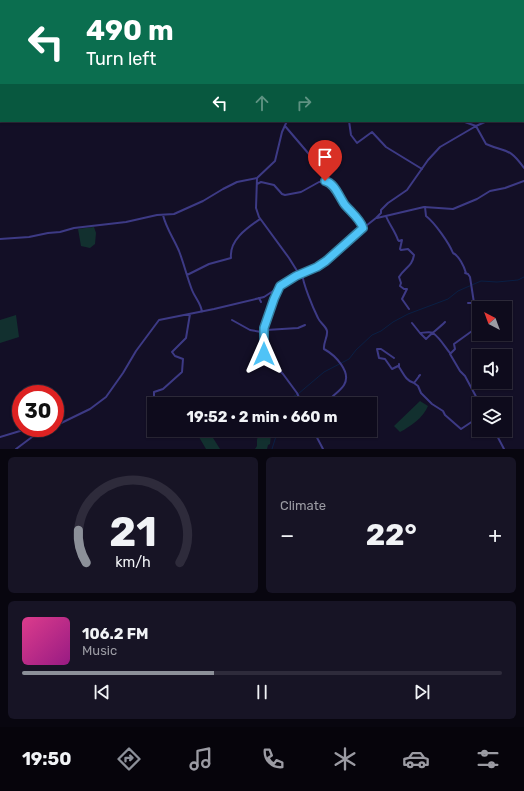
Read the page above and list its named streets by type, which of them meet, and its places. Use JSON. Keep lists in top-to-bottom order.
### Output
{
  "north": "top left",
  "page": {
    "turn": ["490 m", "Turn left"],
    "limit": "30",
    "trip": "19:52 · 2 min · 660 m",
    "tile": "Climate",
    "heat": ["−", "22°", "+"],
    "song": ["106.2 FM", "Music"],
    "tabs": "19:50",
    "gauge": ["21", "km/h"]
  }
}
